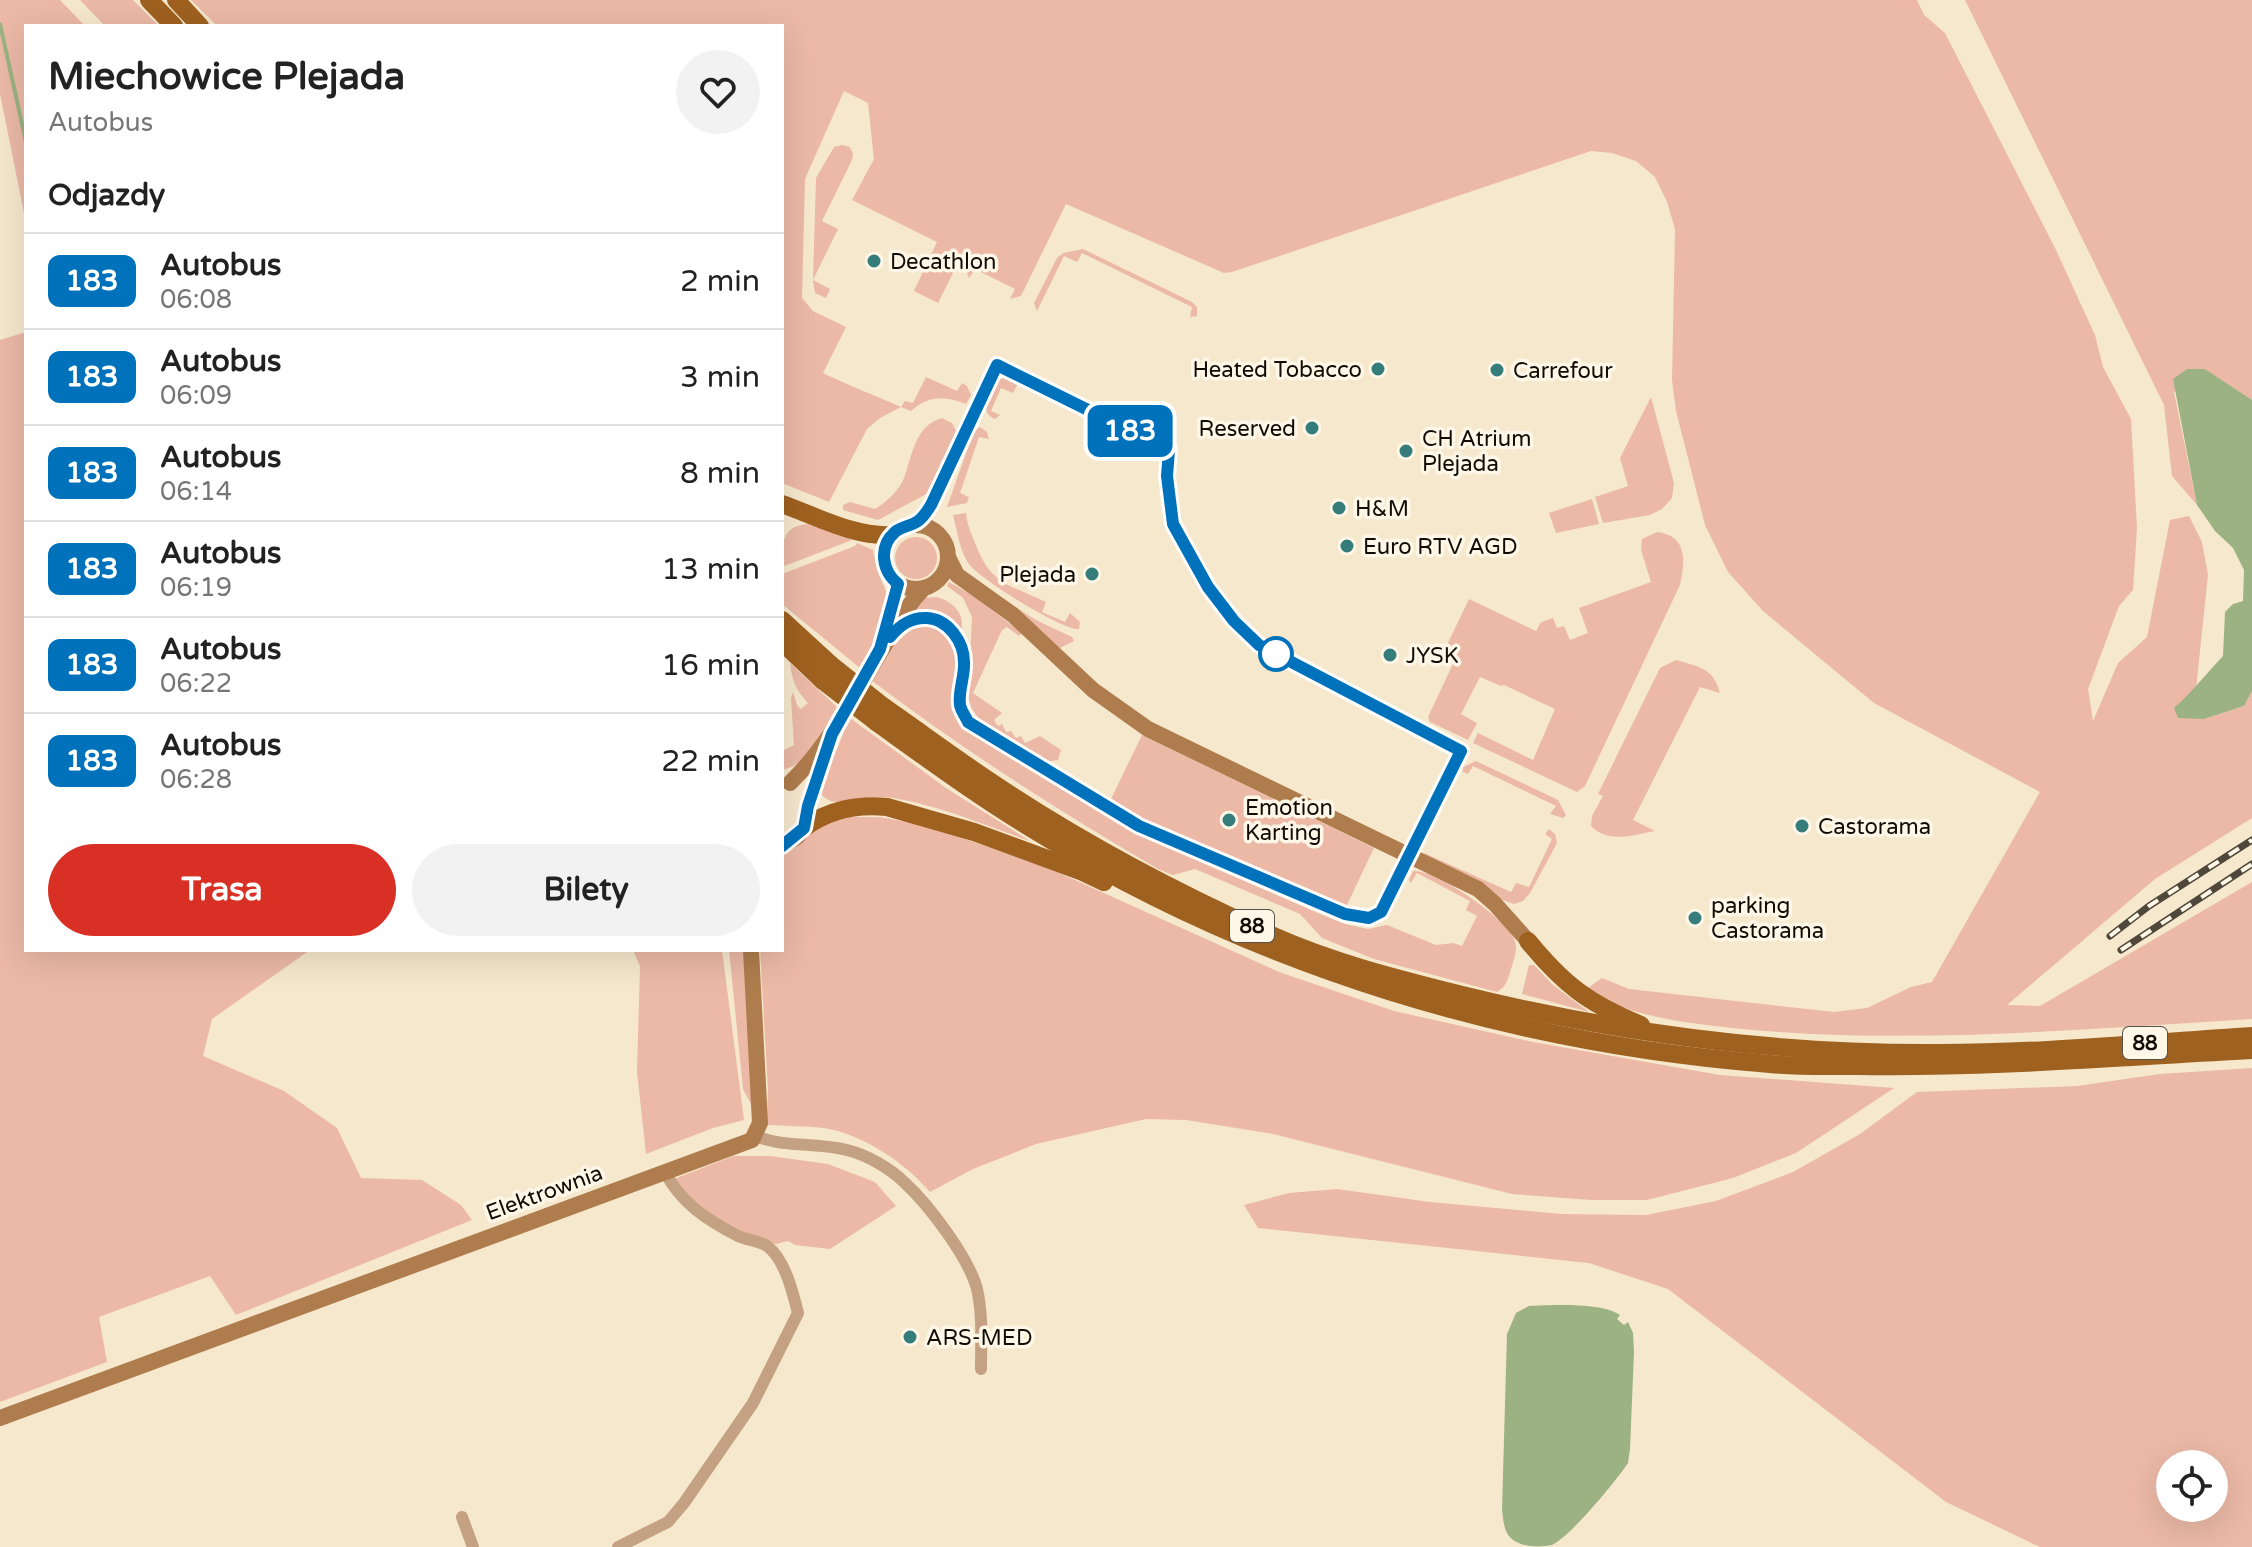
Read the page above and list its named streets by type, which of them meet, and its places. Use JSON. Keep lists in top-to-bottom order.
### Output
{
  "streets": {
    "main road": ["88"],
    "street": ["Elektrownia"]
  },
  "places": [
    "Decathlon",
    "Heated Tobacco",
    "Carrefour",
    "Reserved",
    "CH Atrium Plejada",
    "H&M",
    "Euro RTV AGD",
    "Plejada",
    "JYSK",
    "Emotion Karting",
    "Castorama",
    "parking Castorama",
    "ARS-MED"
  ],
  "lines": ["bus line 183"],
  "page": {
    "on_map": "183",
    "heading": [
      ["Miechowice Plejada", "Autobus"],
      "Odjazdy"
    ],
    "list": [
      {
        "mark": "183",
        "name": "Autobus",
        "note": "06:08",
        "value": "2 min"
      },
      {
        "mark": "183",
        "name": "Autobus",
        "note": "06:09",
        "value": "3 min"
      },
      {
        "mark": "183",
        "name": "Autobus",
        "note": "06:14",
        "value": "8 min"
      },
      {
        "mark": "183",
        "name": "Autobus",
        "note": "06:19",
        "value": "13 min"
      },
      {
        "mark": "183",
        "name": "Autobus",
        "note": "06:22",
        "value": "16 min"
      },
      {
        "mark": "183",
        "name": "Autobus",
        "note": "06:28",
        "value": "22 min"
      }
    ],
    "buttons": ["Trasa", "Bilety"]
  }
}
